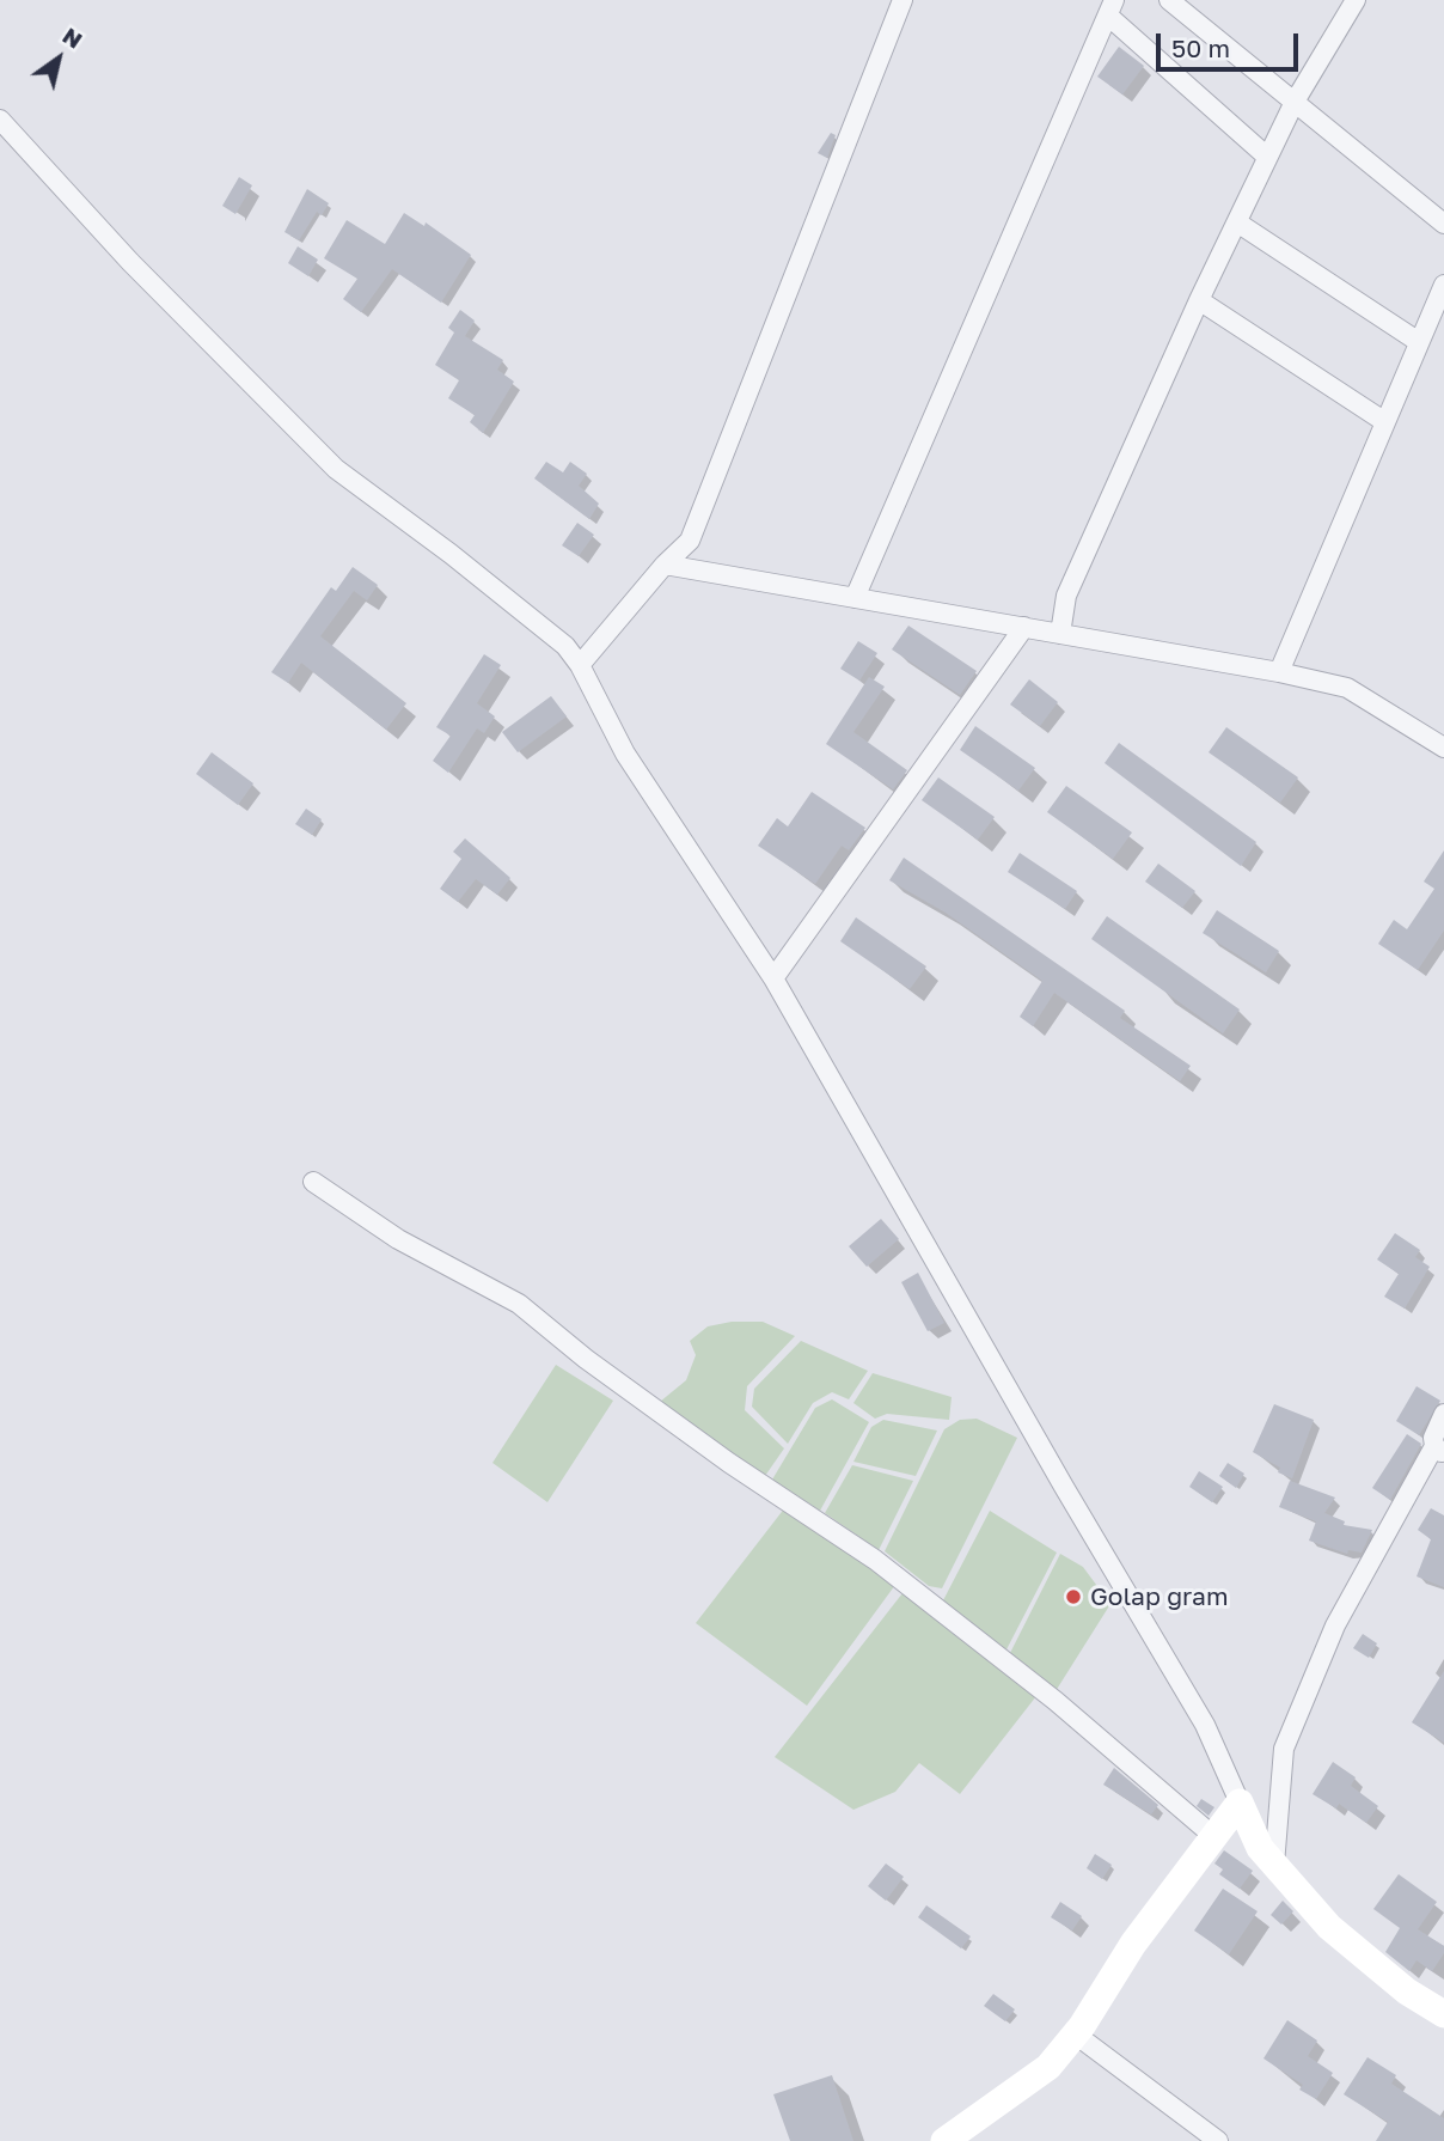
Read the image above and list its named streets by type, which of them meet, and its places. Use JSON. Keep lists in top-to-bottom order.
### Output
{
  "places": ["Golap gram"],
  "scale_bar": "50 m",
  "north": "top right"
}
